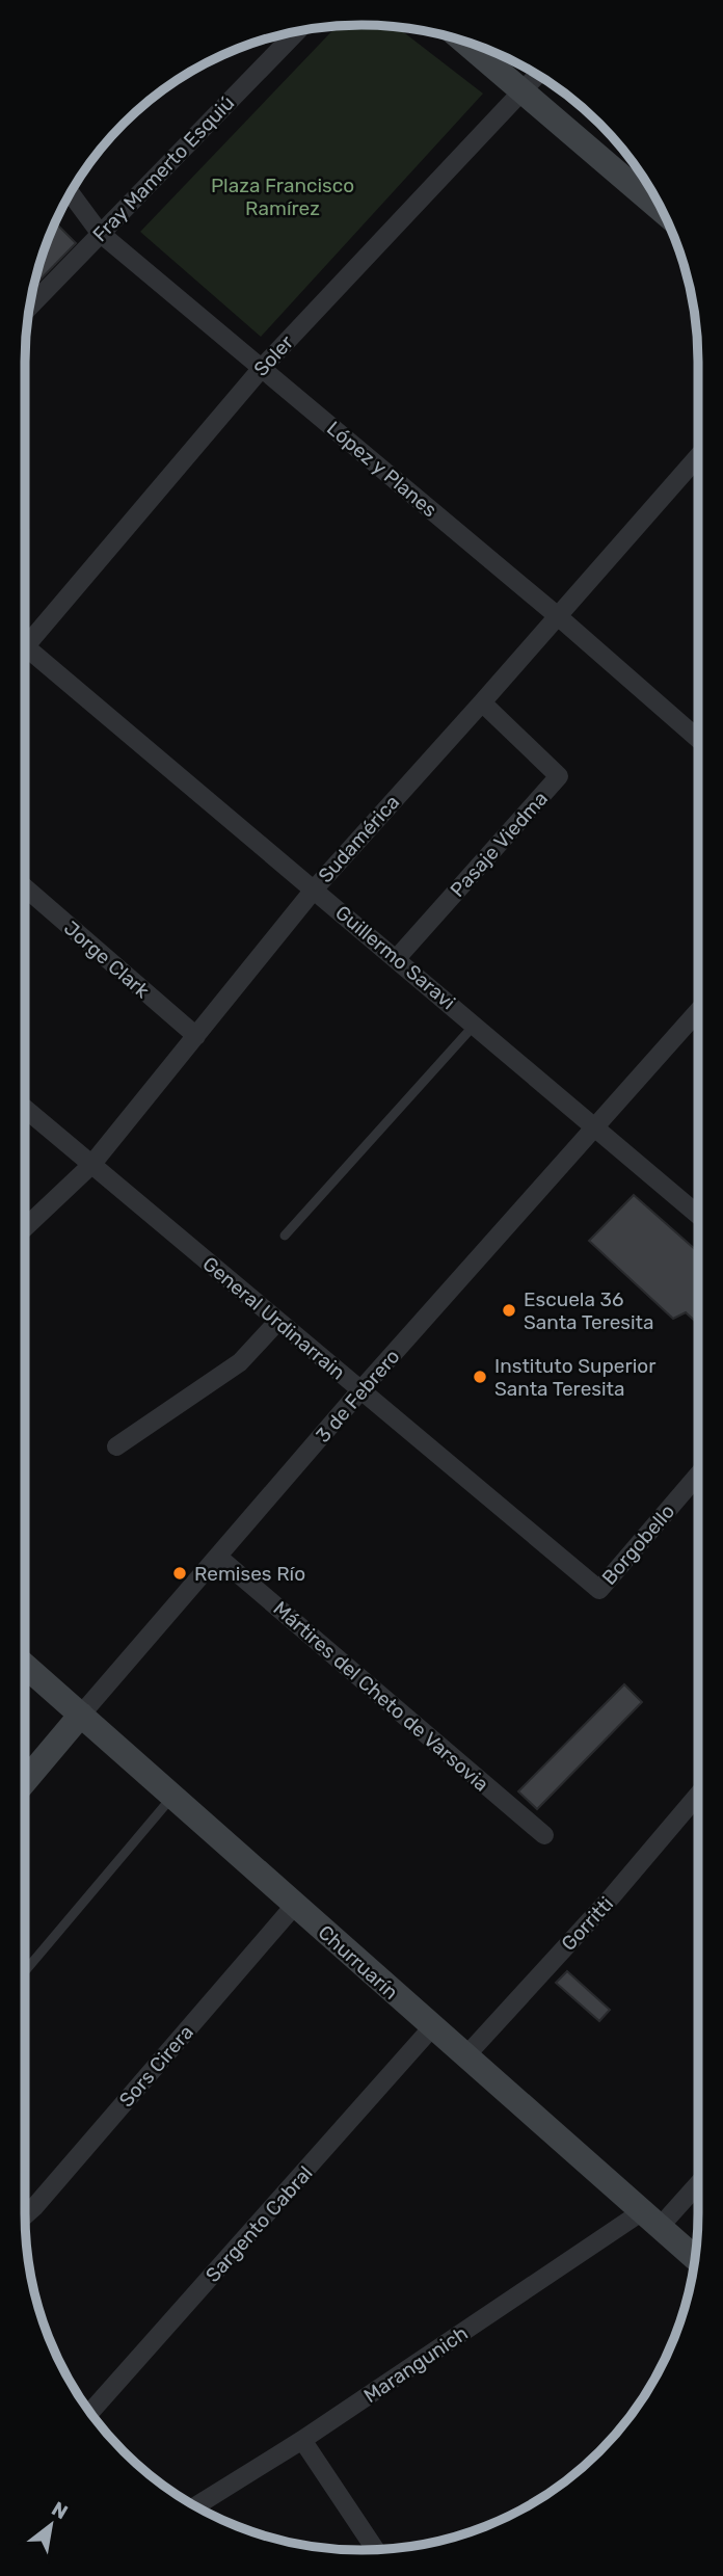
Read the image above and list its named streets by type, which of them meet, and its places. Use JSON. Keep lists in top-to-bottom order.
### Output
{
  "streets": {
    "main road": ["3 de Febrero", "Churruarín"],
    "street": [
      "Fray Mamerto Esquiú",
      "Soler",
      "López y Planes",
      "Sudamérica",
      "Pasaje Viedma",
      "Guillermo Saravi",
      "Jorge Clark",
      "General Urdinarrain",
      "Borgobello",
      "Mártires del Cheto de Varsovia",
      "Gorritti",
      "Sors Cirera",
      "Sargento Cabral",
      "Marangunich"
    ]
  },
  "crossings": [
    ["Fray Mamerto Esquiú", "López y Planes"],
    ["Soler", "López y Planes"],
    ["López y Planes", "Sudamérica"],
    ["Sudamérica", "Pasaje Viedma"],
    ["Sudamérica", "Guillermo Saravi"],
    ["Sudamérica", "Jorge Clark"],
    ["Sudamérica", "General Urdinarrain"],
    ["Pasaje Viedma", "Guillermo Saravi"],
    ["Guillermo Saravi", "3 de Febrero"],
    ["General Urdinarrain", "3 de Febrero"],
    ["General Urdinarrain", "Borgobello"],
    ["3 de Febrero", "Mártires del Cheto de Varsovia"],
    ["3 de Febrero", "Churruarín"],
    ["Gorritti", "Churruarín"],
    ["Churruarín", "Sors Cirera"],
    ["Churruarín", "Sargento Cabral"],
    ["Churruarín", "Marangunich"]
  ],
  "parks": ["Plaza Francisco Ramírez"],
  "places": ["Escuela 36 Santa Teresita", "Instituto Superior Santa Teresita", "Remises Río"],
  "north": "top right"
}
